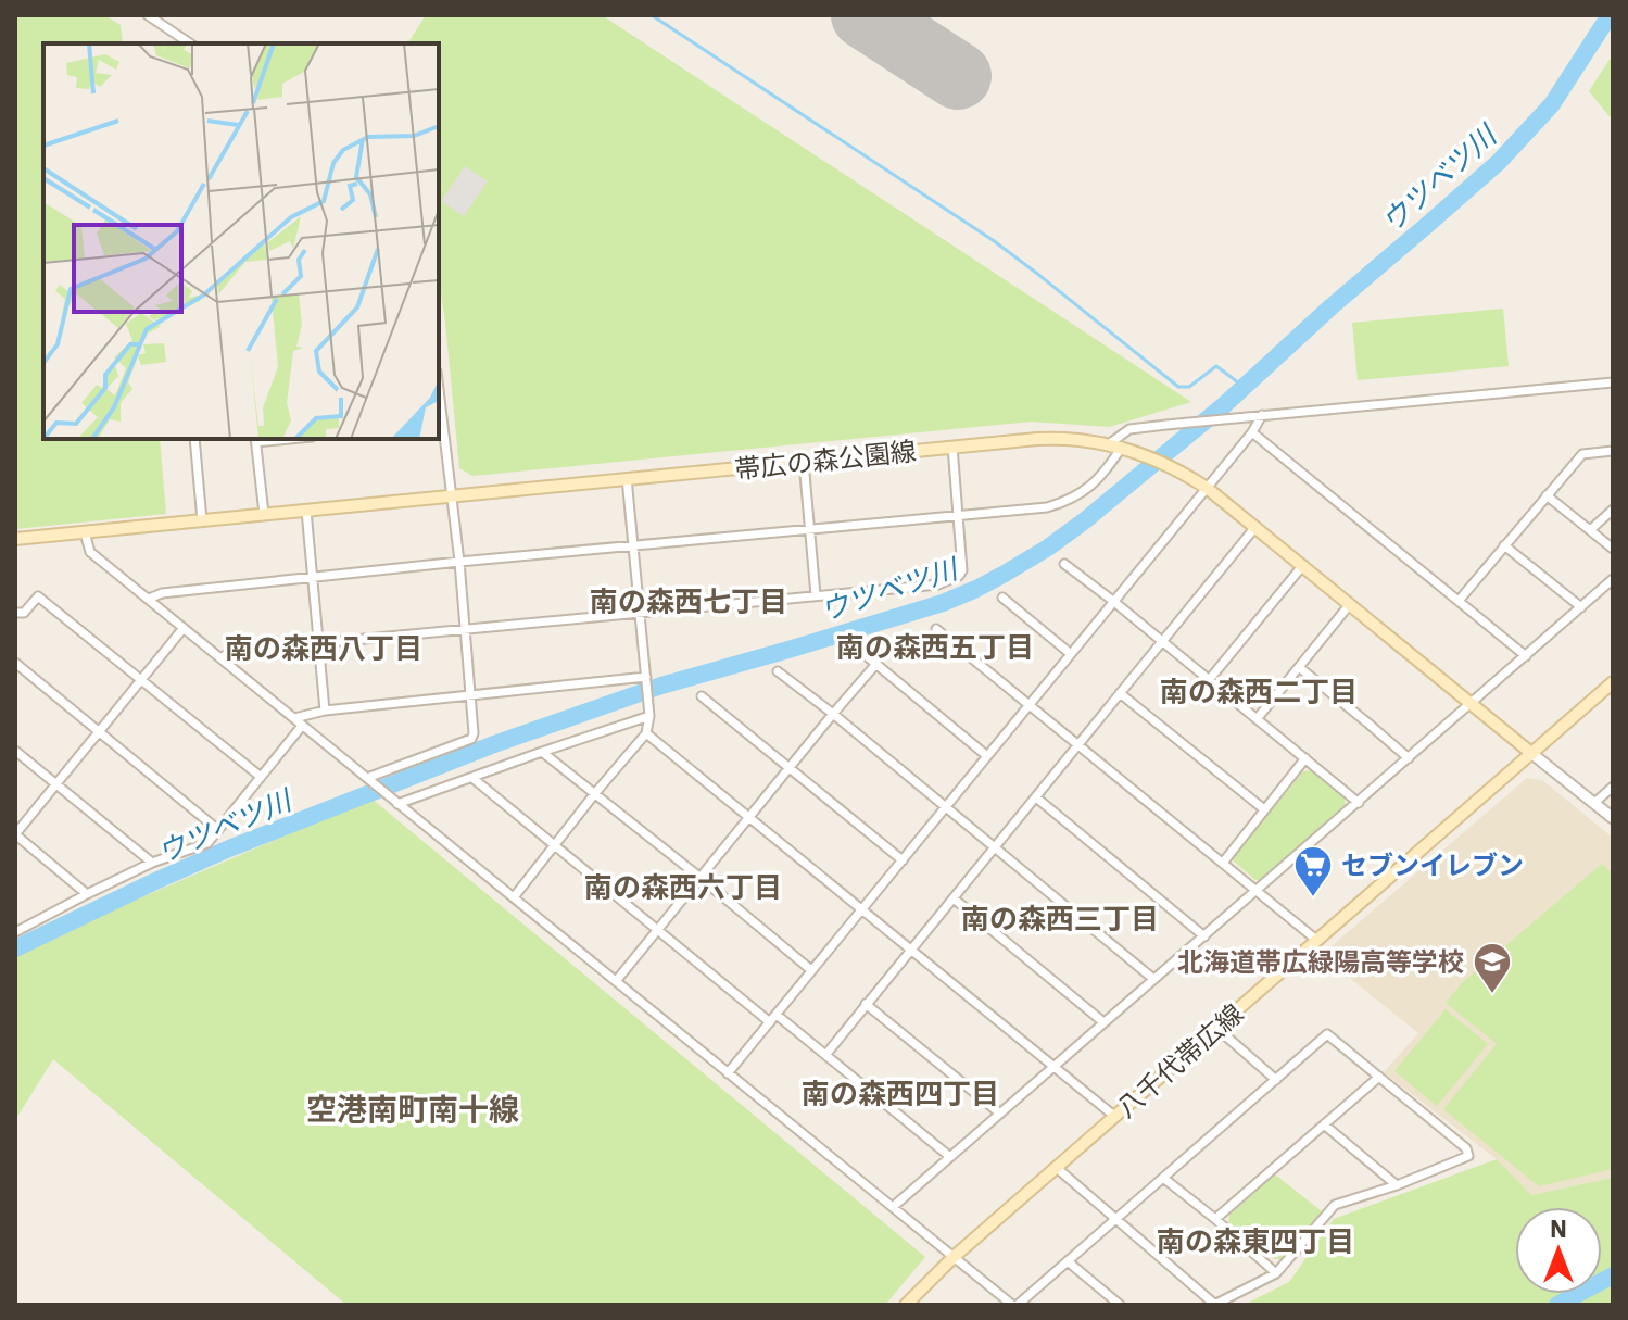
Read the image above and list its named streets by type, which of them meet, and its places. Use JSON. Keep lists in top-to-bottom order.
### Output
{
  "streets": {
    "main road": ["帯広の森公園線", "八千代帯広線"]
  },
  "crossings": [
    ["帯広の森公園線", "八千代帯広線"]
  ],
  "districts": [
    "南の森西七丁目",
    "南の森西五丁目",
    "南の森西八丁目",
    "南の森西二丁目",
    "南の森西六丁目",
    "南の森西三丁目",
    "南の森西四丁目",
    "空港南町南十線",
    "南の森東四丁目"
  ],
  "water": ["ウツベツ川"],
  "places": {
    "supermarket": ["セブンイレブン"],
    "school or university": ["北海道帯広緑陽高等学校"]
  },
  "north": "top"
}
